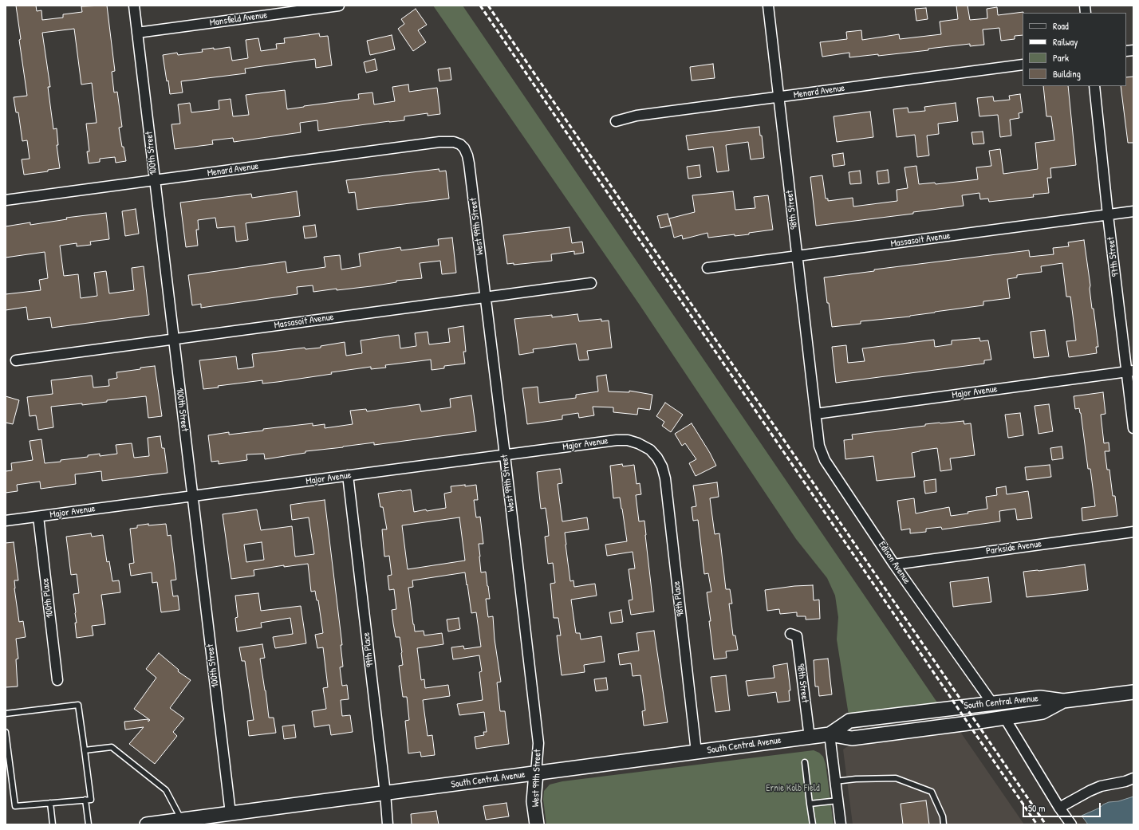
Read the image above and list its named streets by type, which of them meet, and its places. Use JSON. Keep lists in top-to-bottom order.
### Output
{
  "streets": {
    "street": [
      "Mansfield Avenue",
      "Menard Avenue",
      "100th Street",
      "98th Street",
      "West 99th Street",
      "Massasoit Avenue",
      "97th Street",
      "Major Avenue",
      "Parkside Avenue",
      "Edison Avenue",
      "100th Place",
      "98th Place",
      "99th Place",
      "South Central Avenue"
    ]
  },
  "crossings": [
    ["Mansfield Avenue", "100th Street"],
    ["Menard Avenue", "100th Street"],
    ["Menard Avenue", "98th Street"],
    ["Menard Avenue", "West 99th Street"],
    ["100th Street", "Massasoit Avenue"],
    ["100th Street", "Major Avenue"],
    ["100th Street", "South Central Avenue"],
    ["98th Street", "Massasoit Avenue"],
    ["98th Street", "Major Avenue"],
    ["98th Street", "Edison Avenue"],
    ["98th Street", "South Central Avenue"],
    ["West 99th Street", "Massasoit Avenue"],
    ["West 99th Street", "Major Avenue"],
    ["West 99th Street", "South Central Avenue"],
    ["Massasoit Avenue", "97th Street"],
    ["97th Street", "Major Avenue"],
    ["Major Avenue", "Edison Avenue"],
    ["Major Avenue", "100th Place"],
    ["Major Avenue", "98th Place"],
    ["Major Avenue", "99th Place"],
    ["Parkside Avenue", "Edison Avenue"],
    ["Edison Avenue", "South Central Avenue"],
    ["98th Place", "South Central Avenue"],
    ["99th Place", "South Central Avenue"]
  ],
  "parks": ["Ernie Kolb Field"],
  "legend": [
    "Road",
    "Railway",
    "Park",
    "Building"
  ],
  "scale_bar": "50 m"
}
